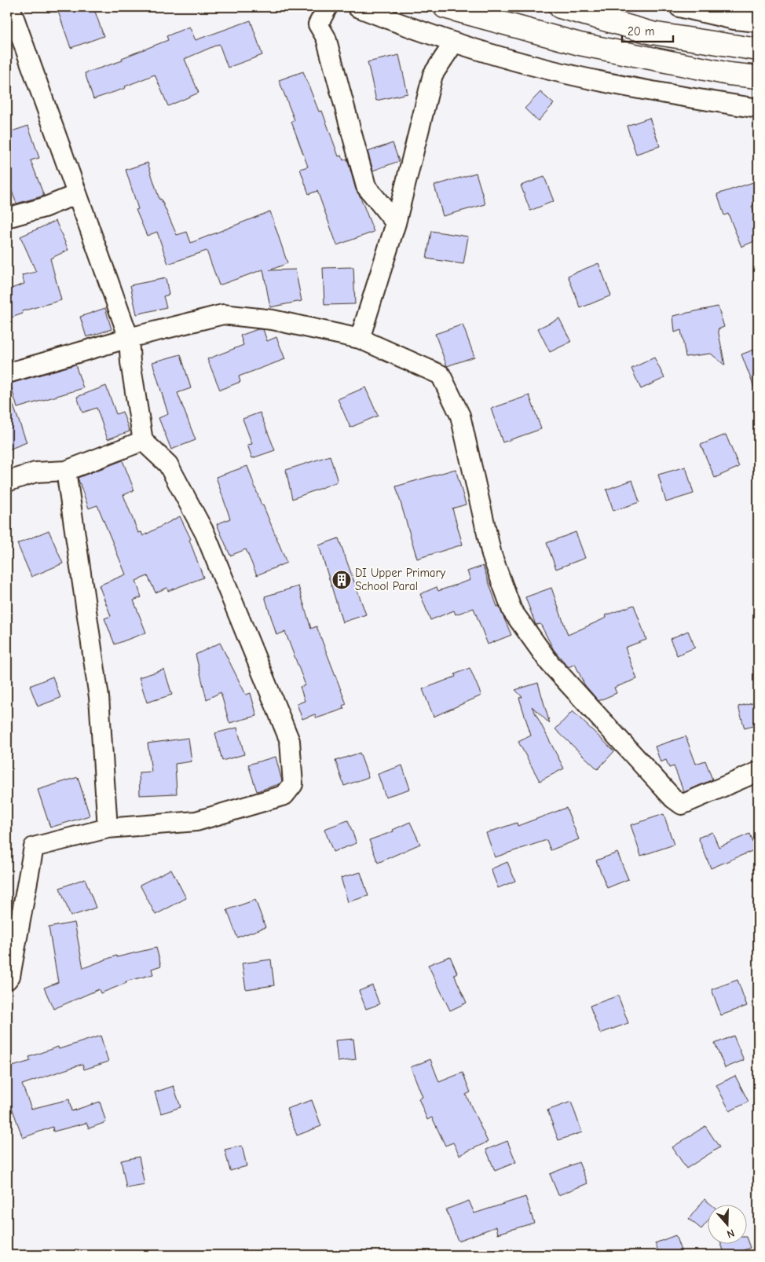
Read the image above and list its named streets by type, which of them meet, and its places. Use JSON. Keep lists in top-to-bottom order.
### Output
{
  "places": {
    "building": ["DI Upper Primary School Paral"]
  },
  "scale_bar": "20 m",
  "north": "bottom"
}
